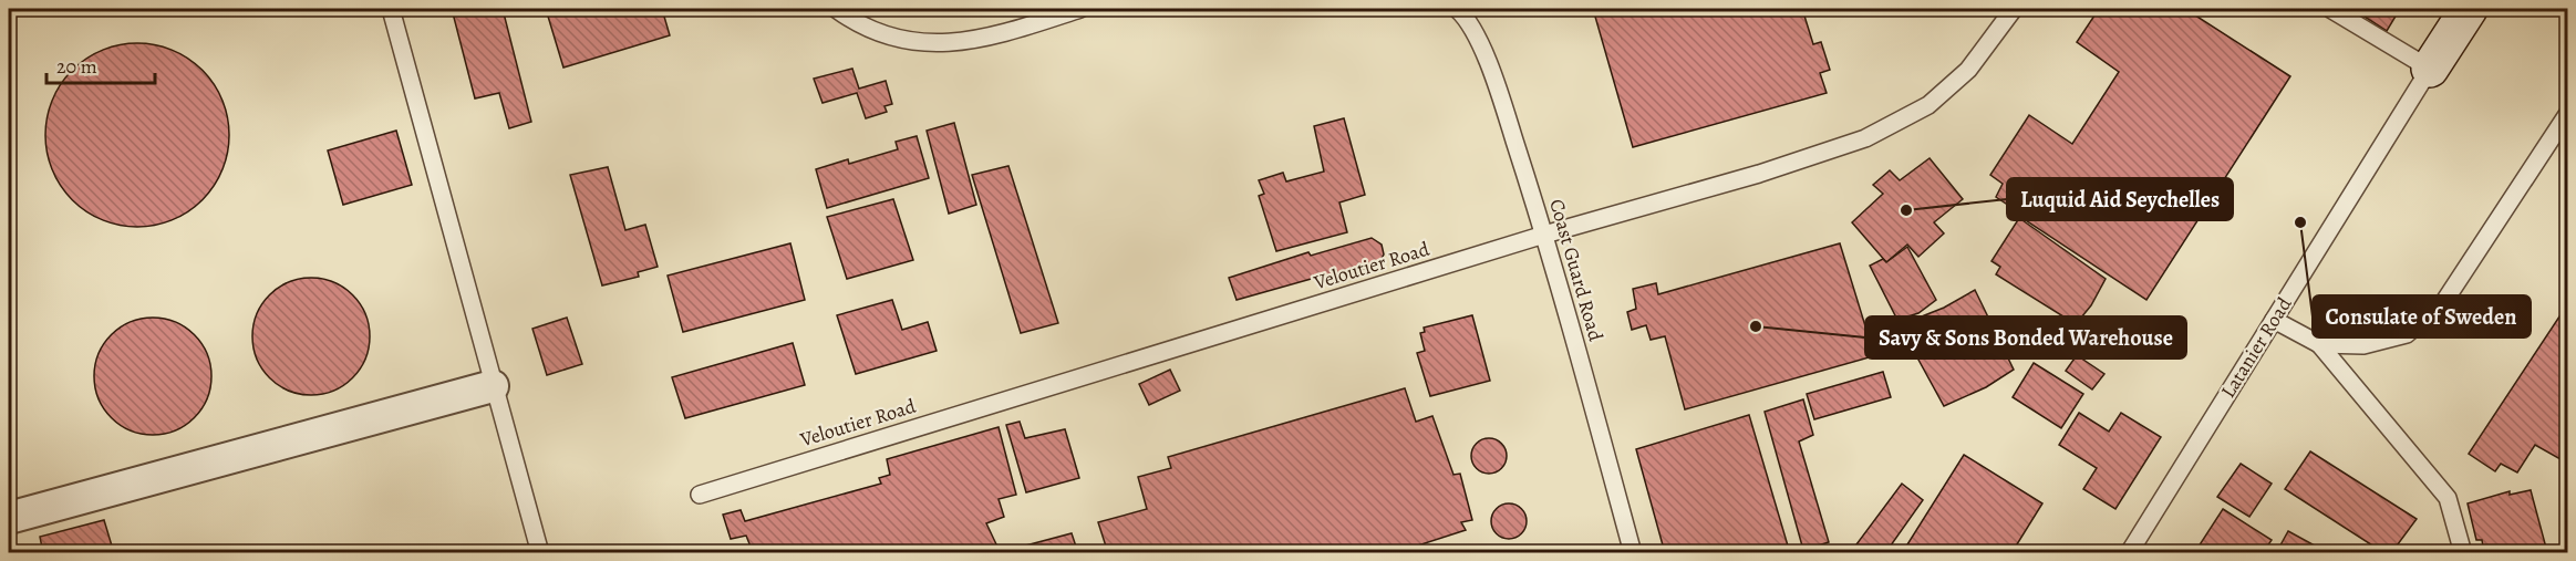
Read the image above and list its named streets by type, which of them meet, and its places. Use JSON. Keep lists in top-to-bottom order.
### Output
{
  "streets": {
    "street": ["Latanier Road"],
    "lane": ["Veloutier Road", "Coast Guard Road"]
  },
  "crossings": [
    ["Veloutier Road", "Coast Guard Road"]
  ],
  "places": ["Luquid Aid Seychelles", "Consulate of Sweden", "Savy & Sons Bonded Warehouse"],
  "scale_bar": "20 m"
}
